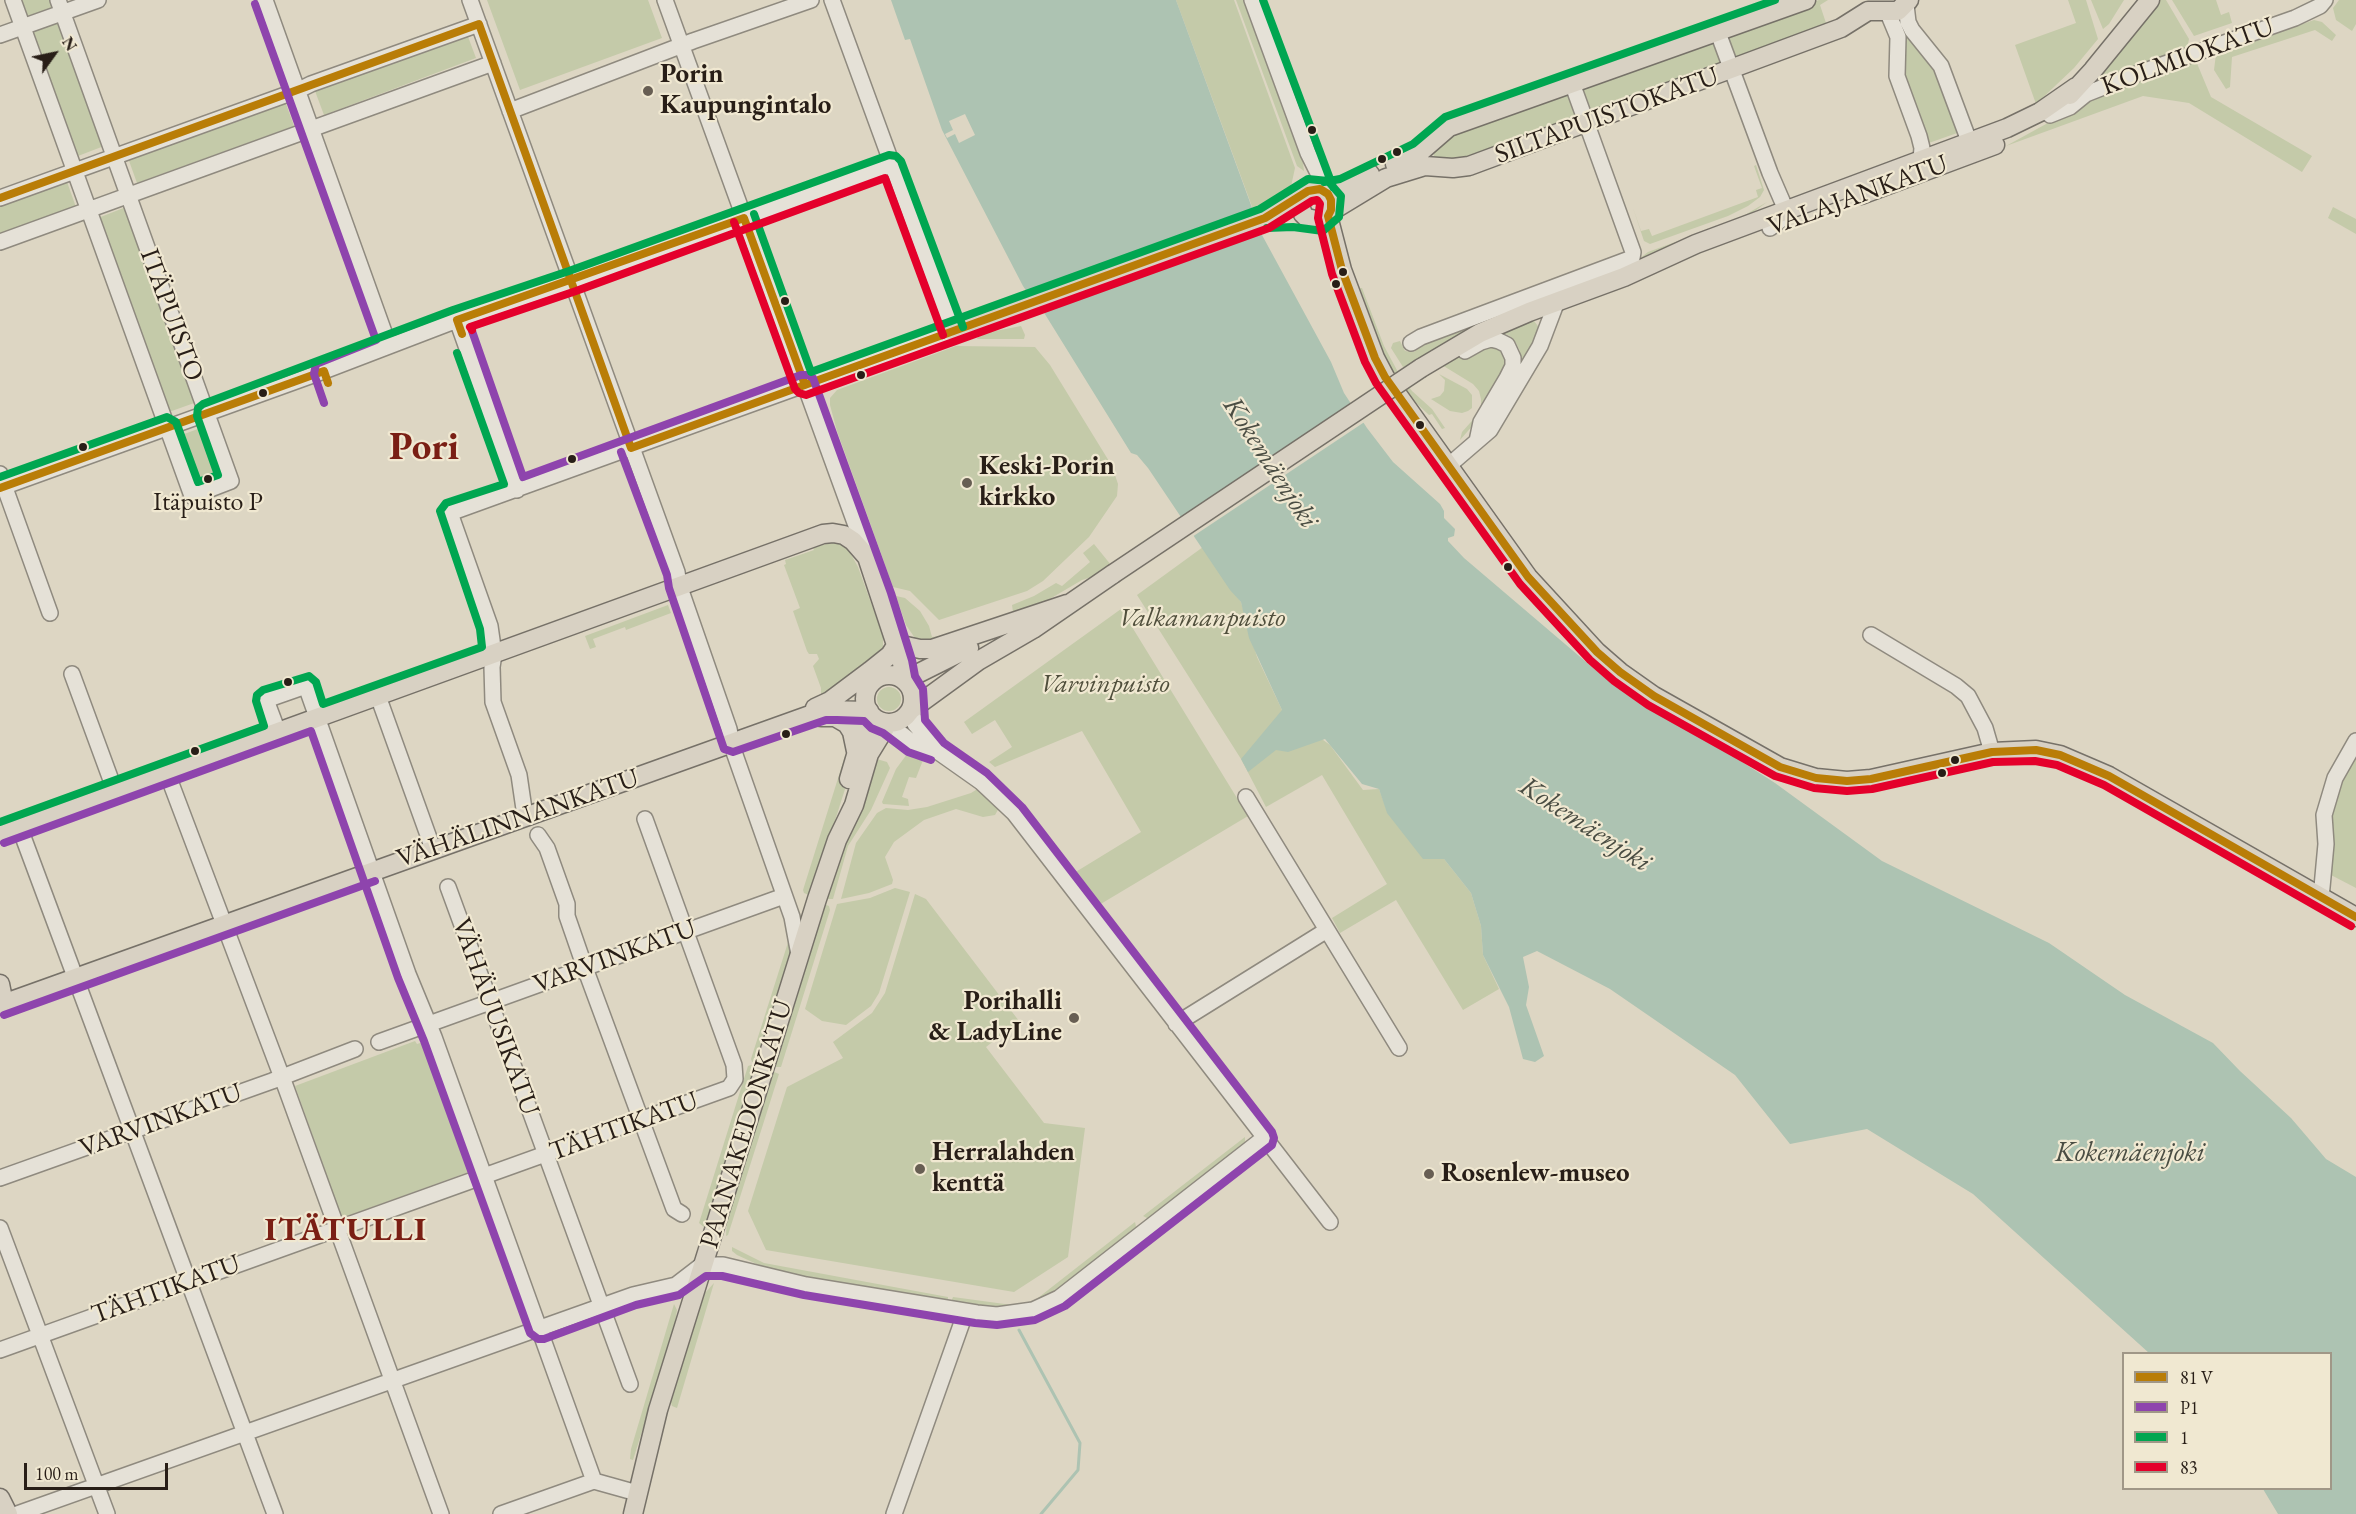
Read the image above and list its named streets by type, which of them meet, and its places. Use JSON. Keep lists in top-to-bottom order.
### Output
{
  "streets": {
    "main road": [
      "SILTAPUISTOKATU",
      "VALAJANKATU",
      "VÄHÄLINNANKATU",
      "PAANAKEDONKATU"
    ],
    "street": [
      "KOLMIOKATU",
      "ITÄPUISTO",
      "VARVINKATU",
      "VÄHÄUUSIKATU",
      "TÄHTIKATU"
    ]
  },
  "crossings": [
    ["KOLMIOKATU", "VALAJANKATU"],
    ["VÄHÄLINNANKATU", "PAANAKEDONKATU"],
    ["VARVINKATU", "VÄHÄUUSIKATU"],
    ["VARVINKATU", "TÄHTIKATU"],
    ["VÄHÄUUSIKATU", "TÄHTIKATU"]
  ],
  "districts": ["Pori", "ITÄTULLI"],
  "water": ["Kokemäenjoki"],
  "parks": ["Valkamanpuisto", "Varvinpuisto"],
  "places": [
    "Porin Kaupungintalo",
    "Itäpuisto P",
    "Keski-Porin kirkko",
    "Porihalli & LadyLine",
    "Herralahden kenttä",
    "Rosenlew-museo"
  ],
  "lines": ["transit line 1", "transit line P1", "transit line 83"],
  "legend": [
    "81 V",
    "P1",
    "1",
    "83"
  ],
  "scale_bar": "100 m",
  "north": "top right"
}
